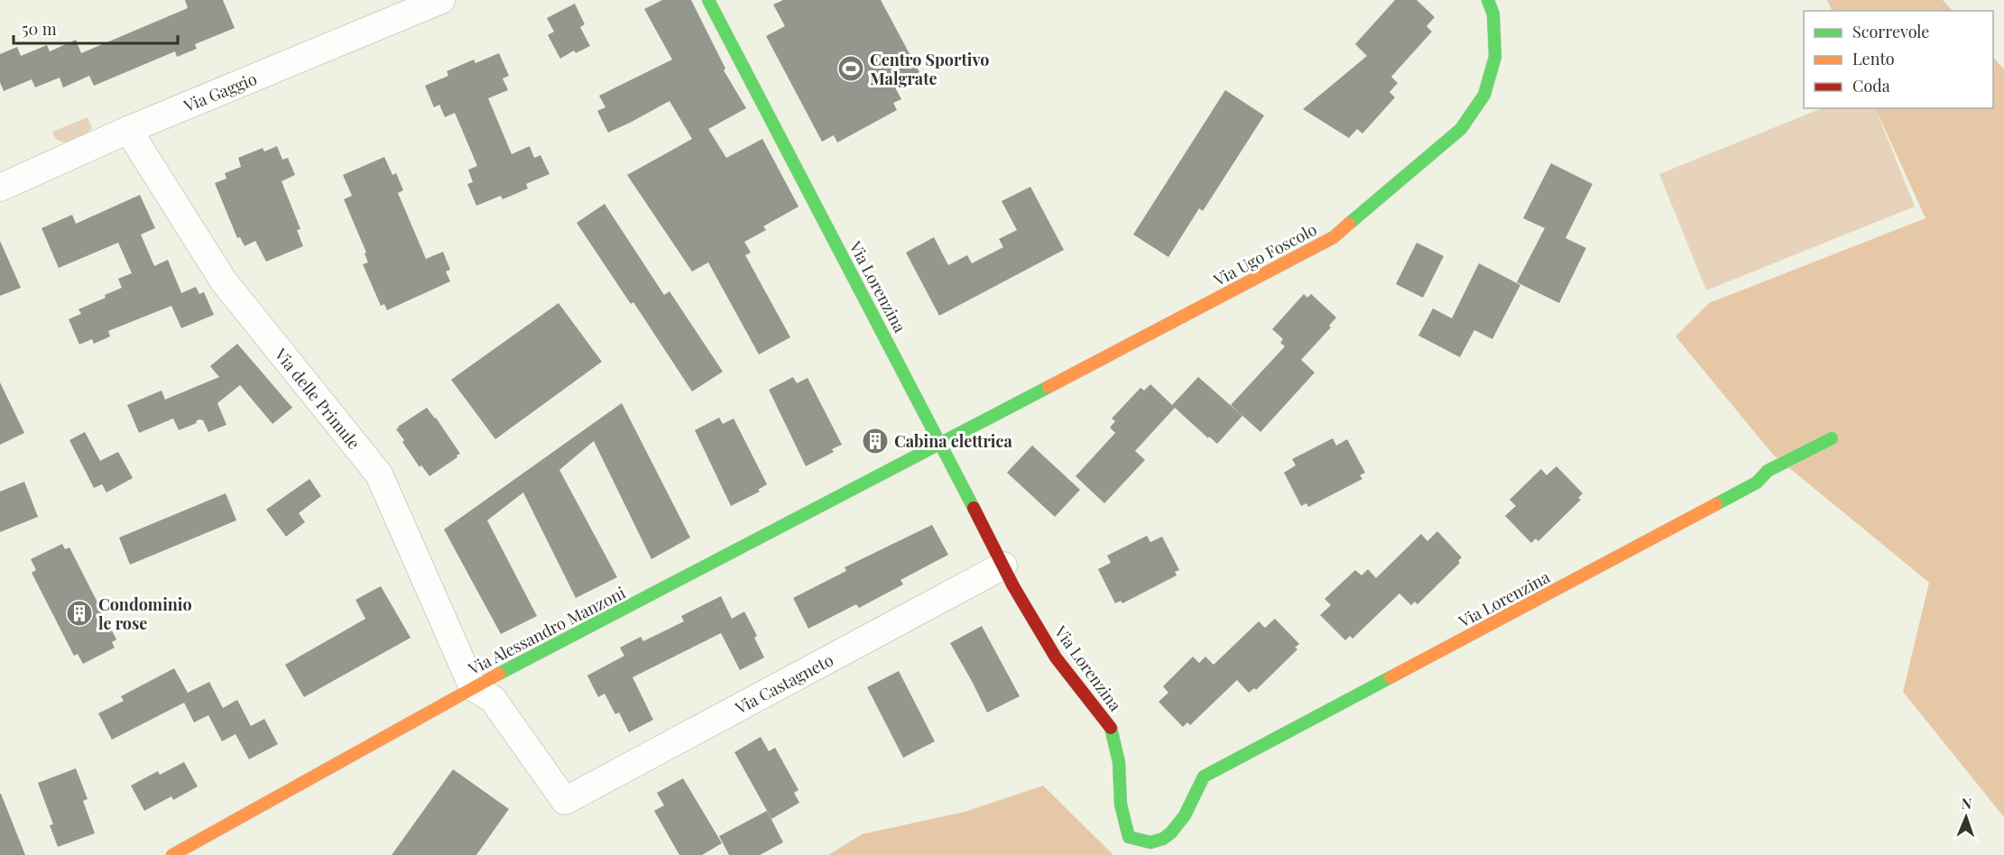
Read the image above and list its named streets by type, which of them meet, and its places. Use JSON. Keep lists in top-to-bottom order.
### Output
{
  "streets": {
    "street": [
      "Via Gaggio",
      "Via Ugo Foscolo",
      "Via Lorenzina",
      "Via delle Primule",
      "Via Alessandro Manzoni",
      "Via Castagneto"
    ]
  },
  "crossings": [
    ["Via Gaggio", "Via delle Primule"],
    ["Via Ugo Foscolo", "Via Lorenzina"],
    ["Via Ugo Foscolo", "Via Alessandro Manzoni"],
    ["Via Lorenzina", "Via Alessandro Manzoni"],
    ["Via Lorenzina", "Via Castagneto"],
    ["Via delle Primule", "Via Alessandro Manzoni"],
    ["Via delle Primule", "Via Castagneto"],
    ["Via Alessandro Manzoni", "Via Castagneto"]
  ],
  "places": {
    "sports": ["Centro Sportivo Malgrate"],
    "building": ["Cabina elettrica", "Condominio le rose"]
  },
  "legend": ["Scorrevole", "Lento", "Coda"],
  "scale_bar": "50 m",
  "north": "top"
}
